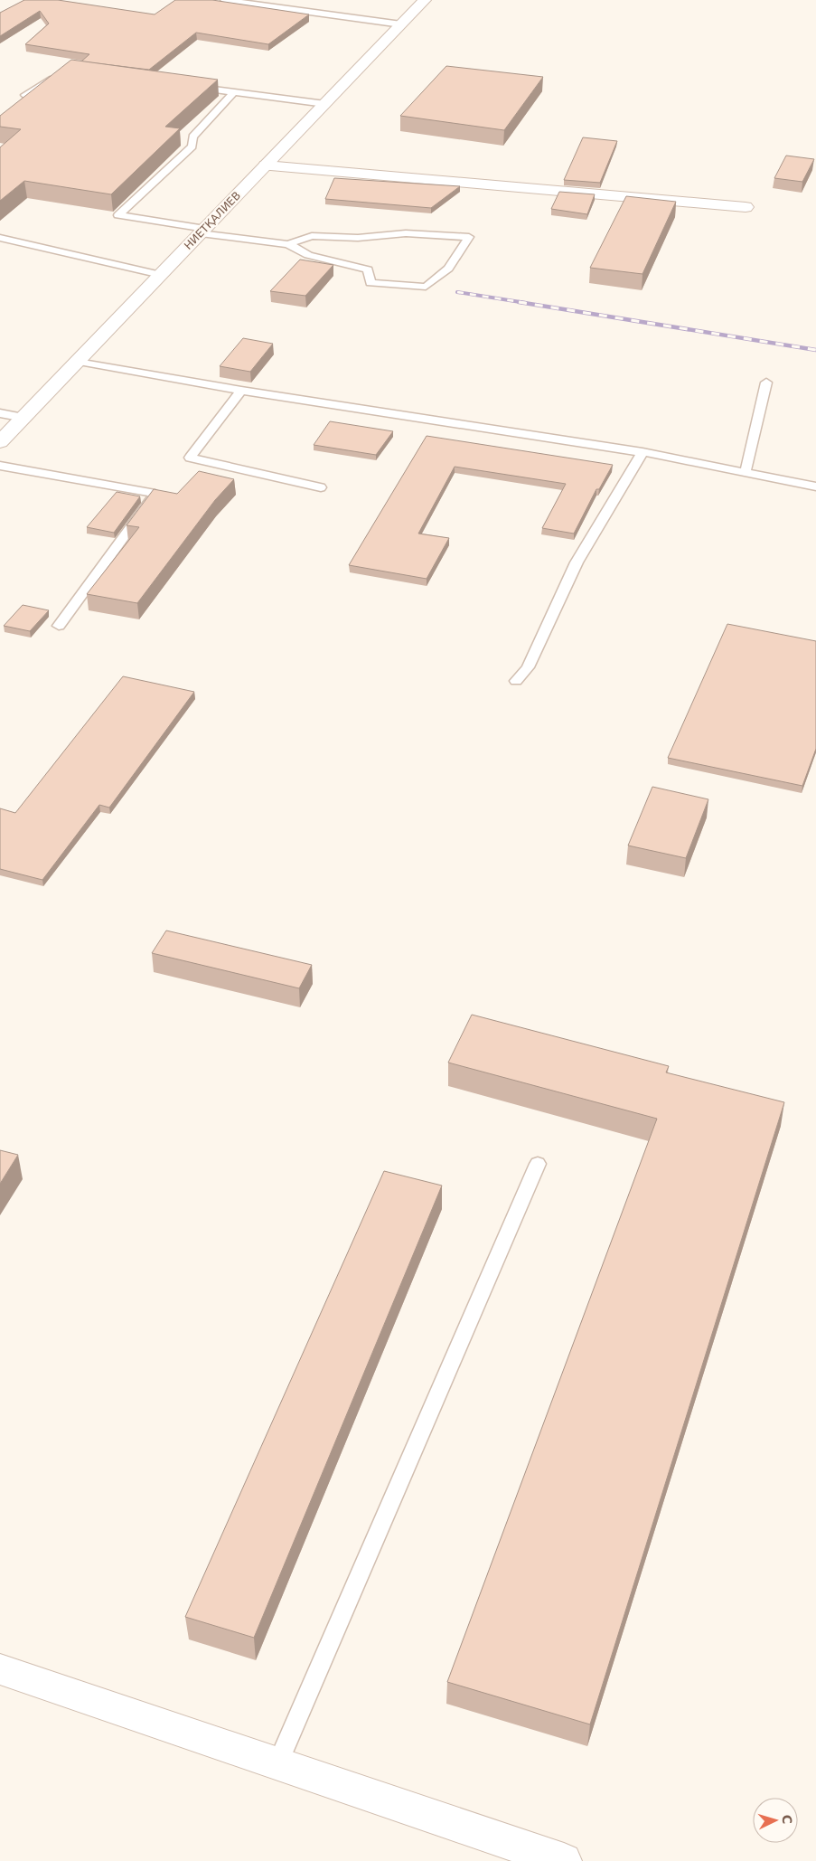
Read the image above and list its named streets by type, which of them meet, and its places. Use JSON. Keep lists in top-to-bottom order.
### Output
{
  "streets": {
    "street": ["НИЕТҚАЛИЕВ"]
  },
  "north": "right"
}
